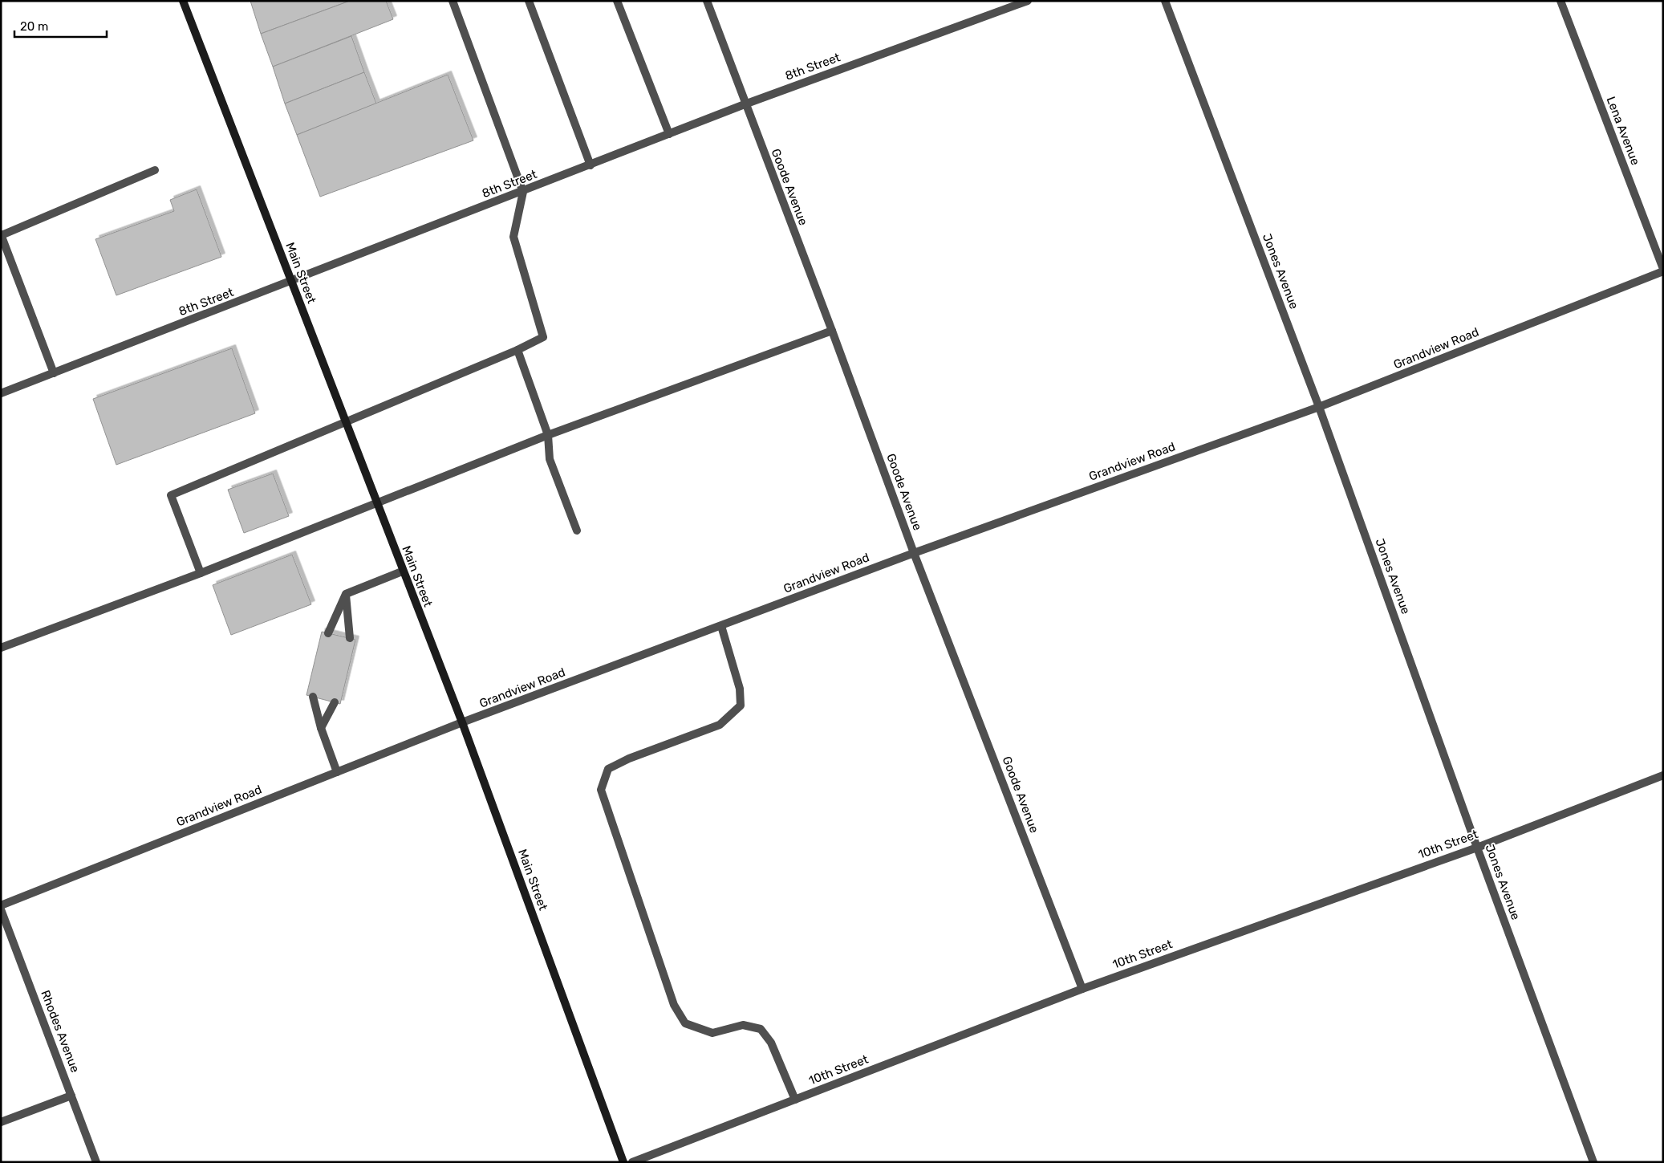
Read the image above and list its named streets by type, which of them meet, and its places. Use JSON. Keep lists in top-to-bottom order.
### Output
{
  "streets": {
    "main road": ["Main Street"],
    "street": [
      "8th Street",
      "Lena Avenue",
      "Goode Avenue",
      "Jones Avenue",
      "Grandview Road",
      "10th Street",
      "Rhodes Avenue"
    ]
  },
  "crossings": [
    ["8th Street", "Goode Avenue"],
    ["8th Street", "Main Street"],
    ["Lena Avenue", "Grandview Road"],
    ["Goode Avenue", "Grandview Road"],
    ["Goode Avenue", "10th Street"],
    ["Jones Avenue", "Grandview Road"],
    ["Jones Avenue", "10th Street"],
    ["Main Street", "Grandview Road"]
  ],
  "scale_bar": "20 m"
}
